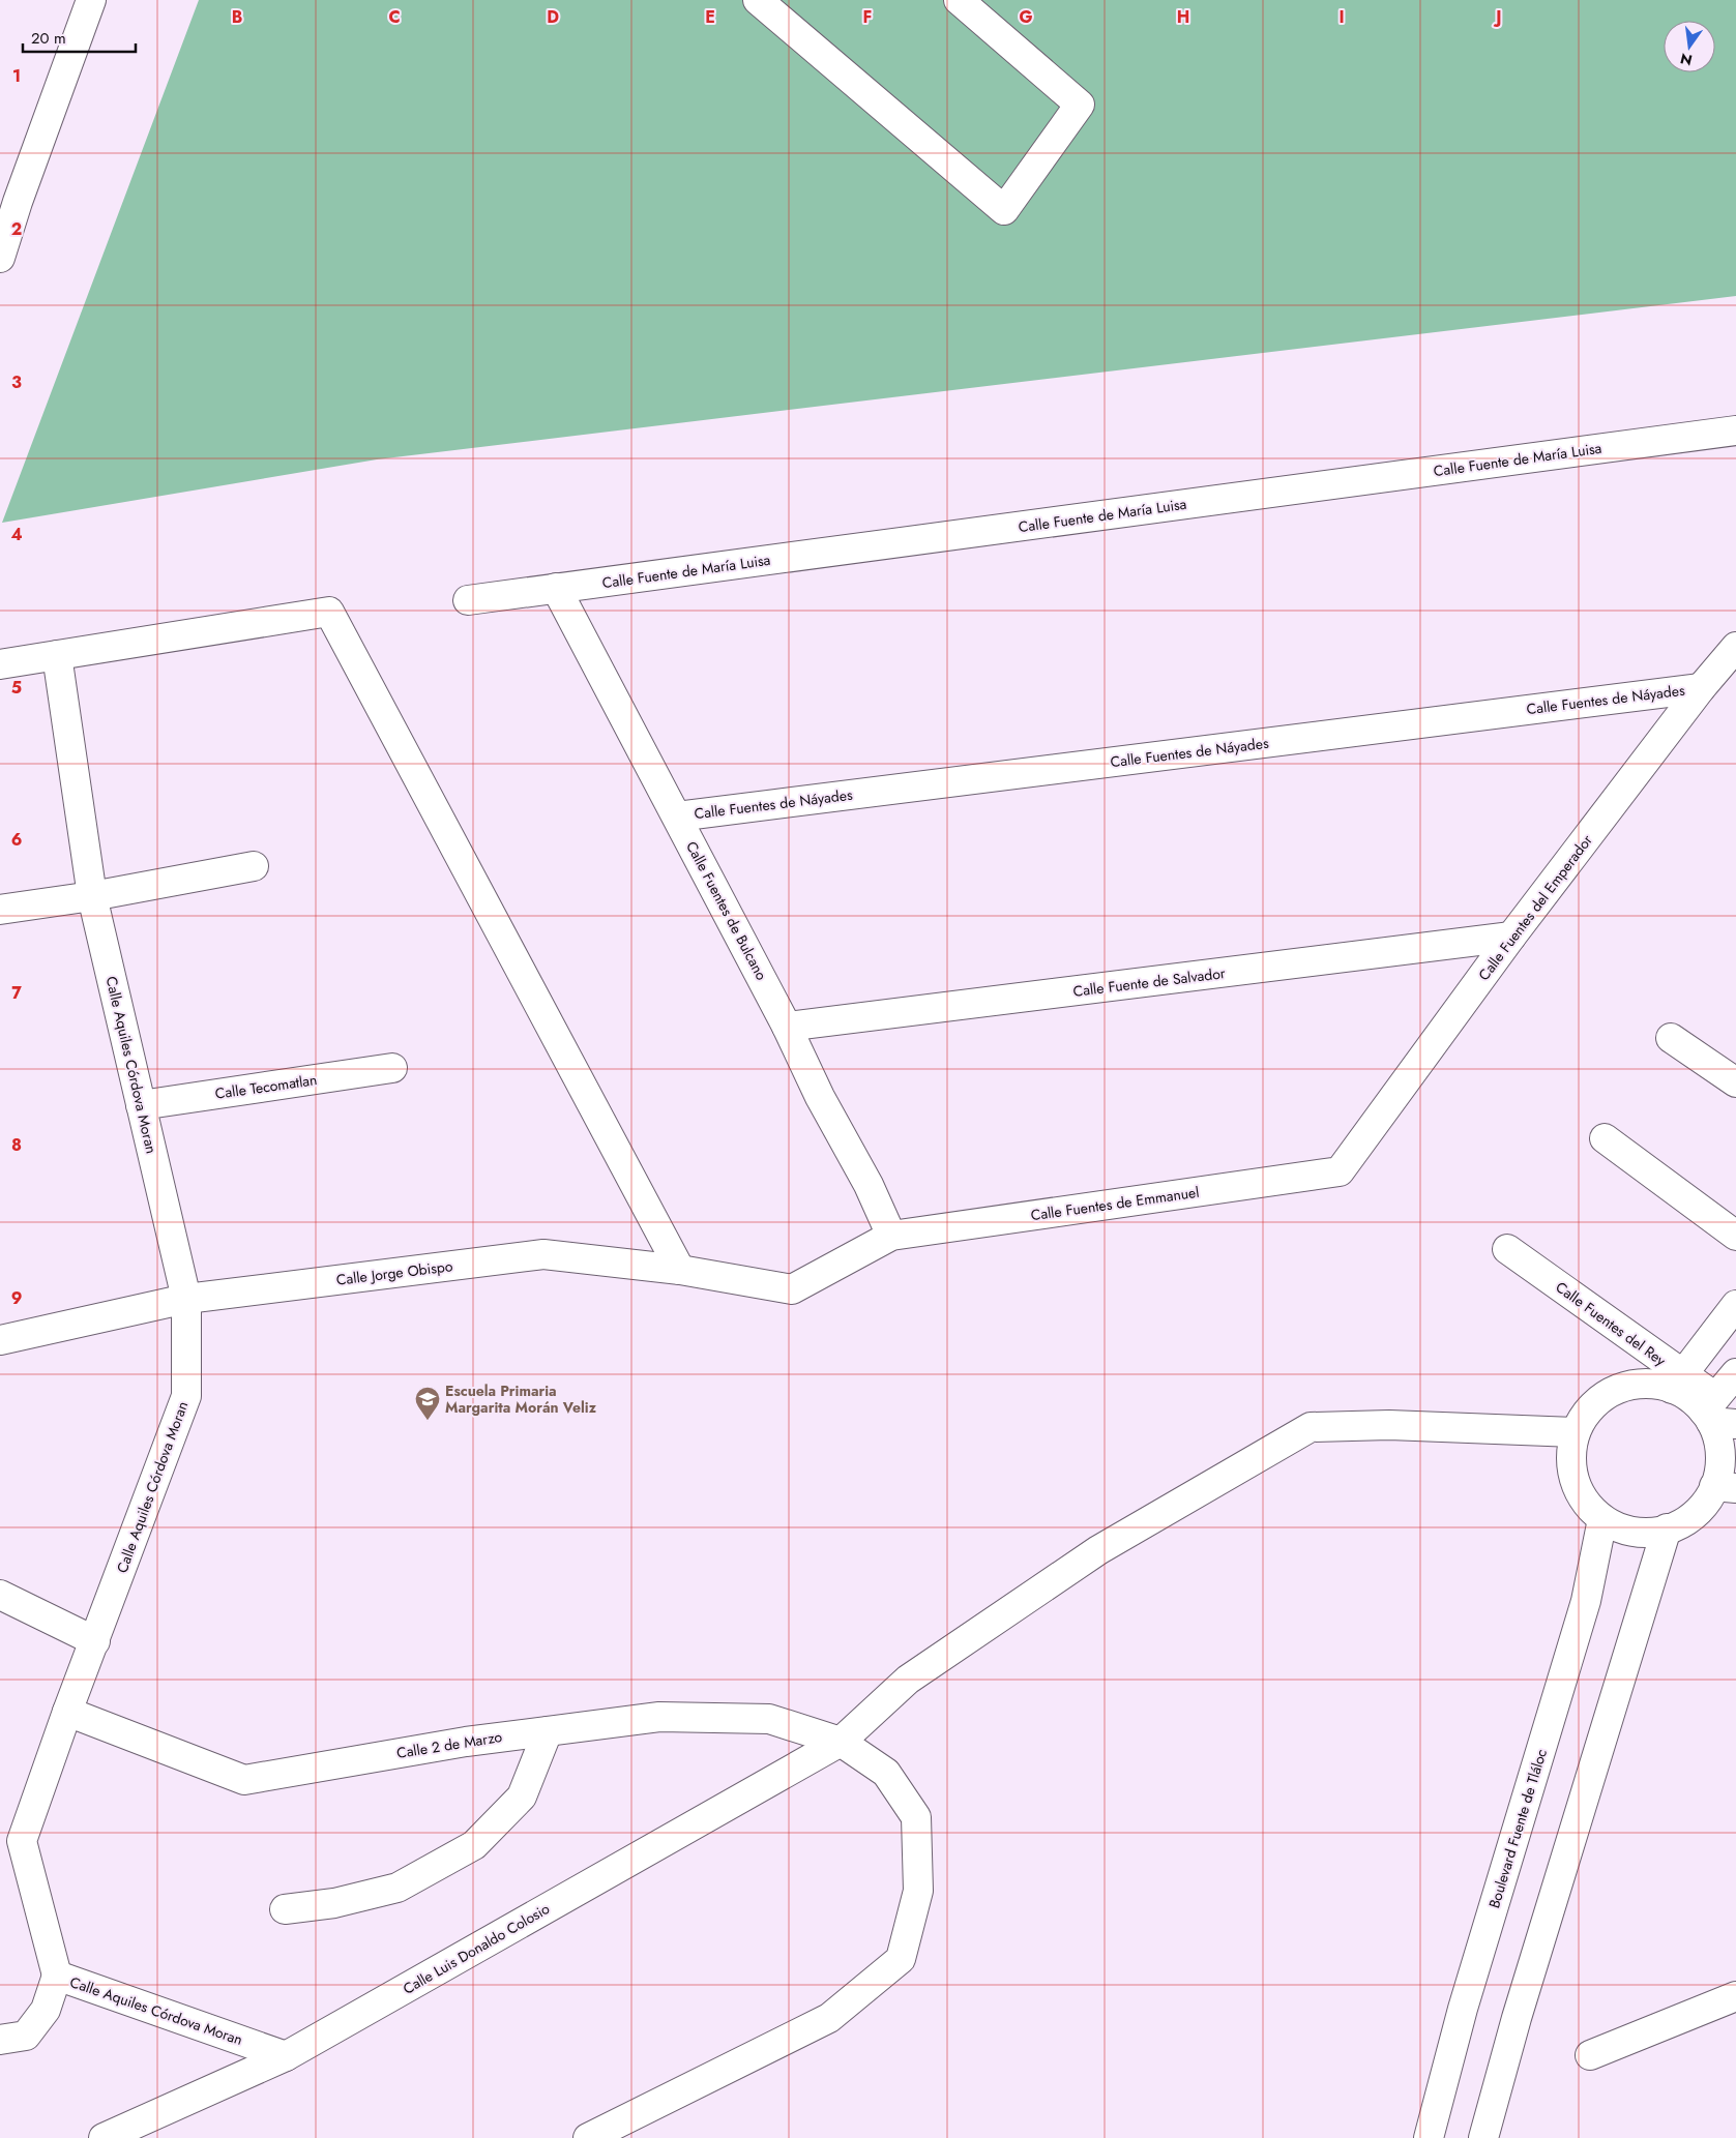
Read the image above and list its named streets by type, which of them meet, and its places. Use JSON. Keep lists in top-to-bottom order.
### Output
{
  "streets": {
    "street": [
      "Calle Fuente de María Luisa",
      "Calle Fuentes de Náyades",
      "Calle Fuentes del Emperador",
      "Calle Fuentes de Bulcano",
      "Calle Fuente de Salvador",
      "Calle Aquiles Córdova Moran",
      "Calle Tecomatlan",
      "Calle Fuentes de Emmanuel",
      "Calle Jorge Obispo",
      "Calle Fuentes del Rey",
      "Calle 2 de Marzo",
      "Boulevard Fuente de Tláloc",
      "Calle Luis Donaldo Colosio"
    ]
  },
  "crossings": [
    ["Calle Fuente de María Luisa", "Calle Fuentes de Bulcano"],
    ["Calle Fuentes de Náyades", "Calle Fuentes del Emperador"],
    ["Calle Fuentes de Náyades", "Calle Fuentes de Bulcano"],
    ["Calle Fuentes del Emperador", "Calle Fuente de Salvador"],
    ["Calle Fuentes del Emperador", "Calle Fuentes de Emmanuel"],
    ["Calle Fuentes de Bulcano", "Calle Fuente de Salvador"],
    ["Calle Fuentes de Bulcano", "Calle Fuentes de Emmanuel"],
    ["Calle Fuentes de Bulcano", "Calle Jorge Obispo"],
    ["Calle Aquiles Córdova Moran", "Calle Tecomatlan"],
    ["Calle Aquiles Córdova Moran", "Calle Jorge Obispo"],
    ["Calle Aquiles Córdova Moran", "Calle 2 de Marzo"],
    ["Calle Aquiles Córdova Moran", "Calle Luis Donaldo Colosio"],
    ["Calle Fuentes de Emmanuel", "Calle Jorge Obispo"],
    ["Calle Fuentes del Rey", "Boulevard Fuente de Tláloc"],
    ["Calle Fuentes del Rey", "Calle Luis Donaldo Colosio"],
    ["Calle 2 de Marzo", "Calle Luis Donaldo Colosio"],
    ["Boulevard Fuente de Tláloc", "Calle Luis Donaldo Colosio"]
  ],
  "places": {
    "school or university": ["Escuela Primaria Margarita Morán Veliz"]
  },
  "scale_bar": "20 m",
  "north": "bottom",
  "grid": {
    "columns": [
      "B",
      "C",
      "D",
      "E",
      "F",
      "G",
      "H",
      "I",
      "J"
    ],
    "rows": [
      "1",
      "2",
      "3",
      "4",
      "5",
      "6",
      "7",
      "8",
      "9"
    ]
  }
}
